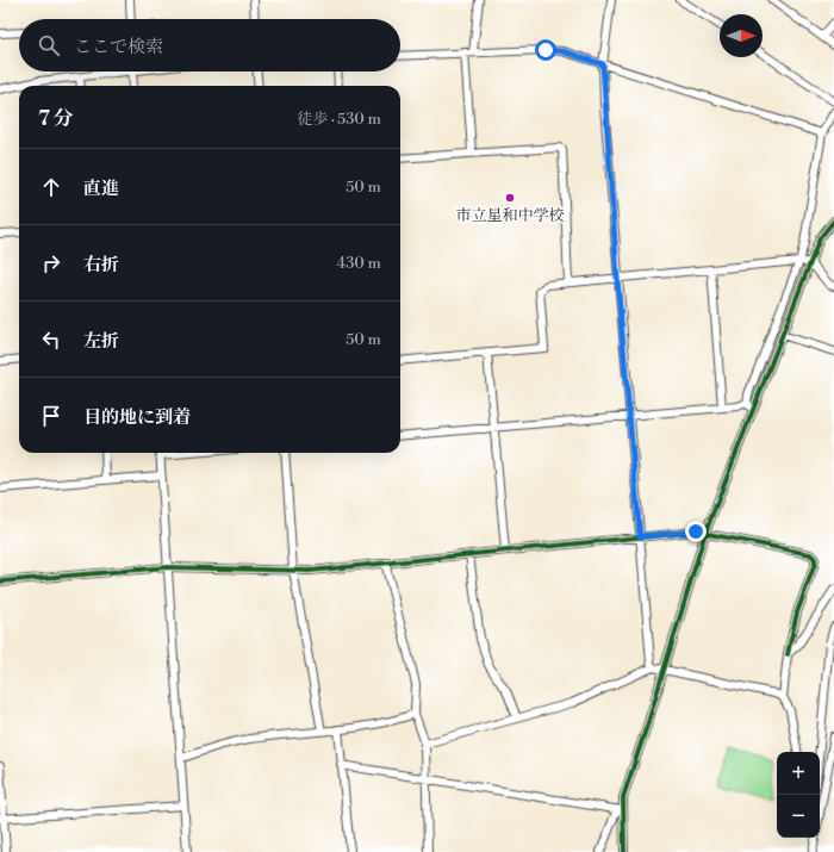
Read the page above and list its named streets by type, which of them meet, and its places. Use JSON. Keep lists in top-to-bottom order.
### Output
{
  "places": ["市立星和中学校"],
  "north": "right",
  "page": {
    "search": "ここで検索",
    "heading": ["7 分", "徒歩 · 530 m"],
    "list": [
      ["直進", "50 m"],
      ["右折", "430 m"],
      ["左折", "50 m"],
      "目的地に到着"
    ],
    "map_buttons": ["+", "−"]
  }
}
